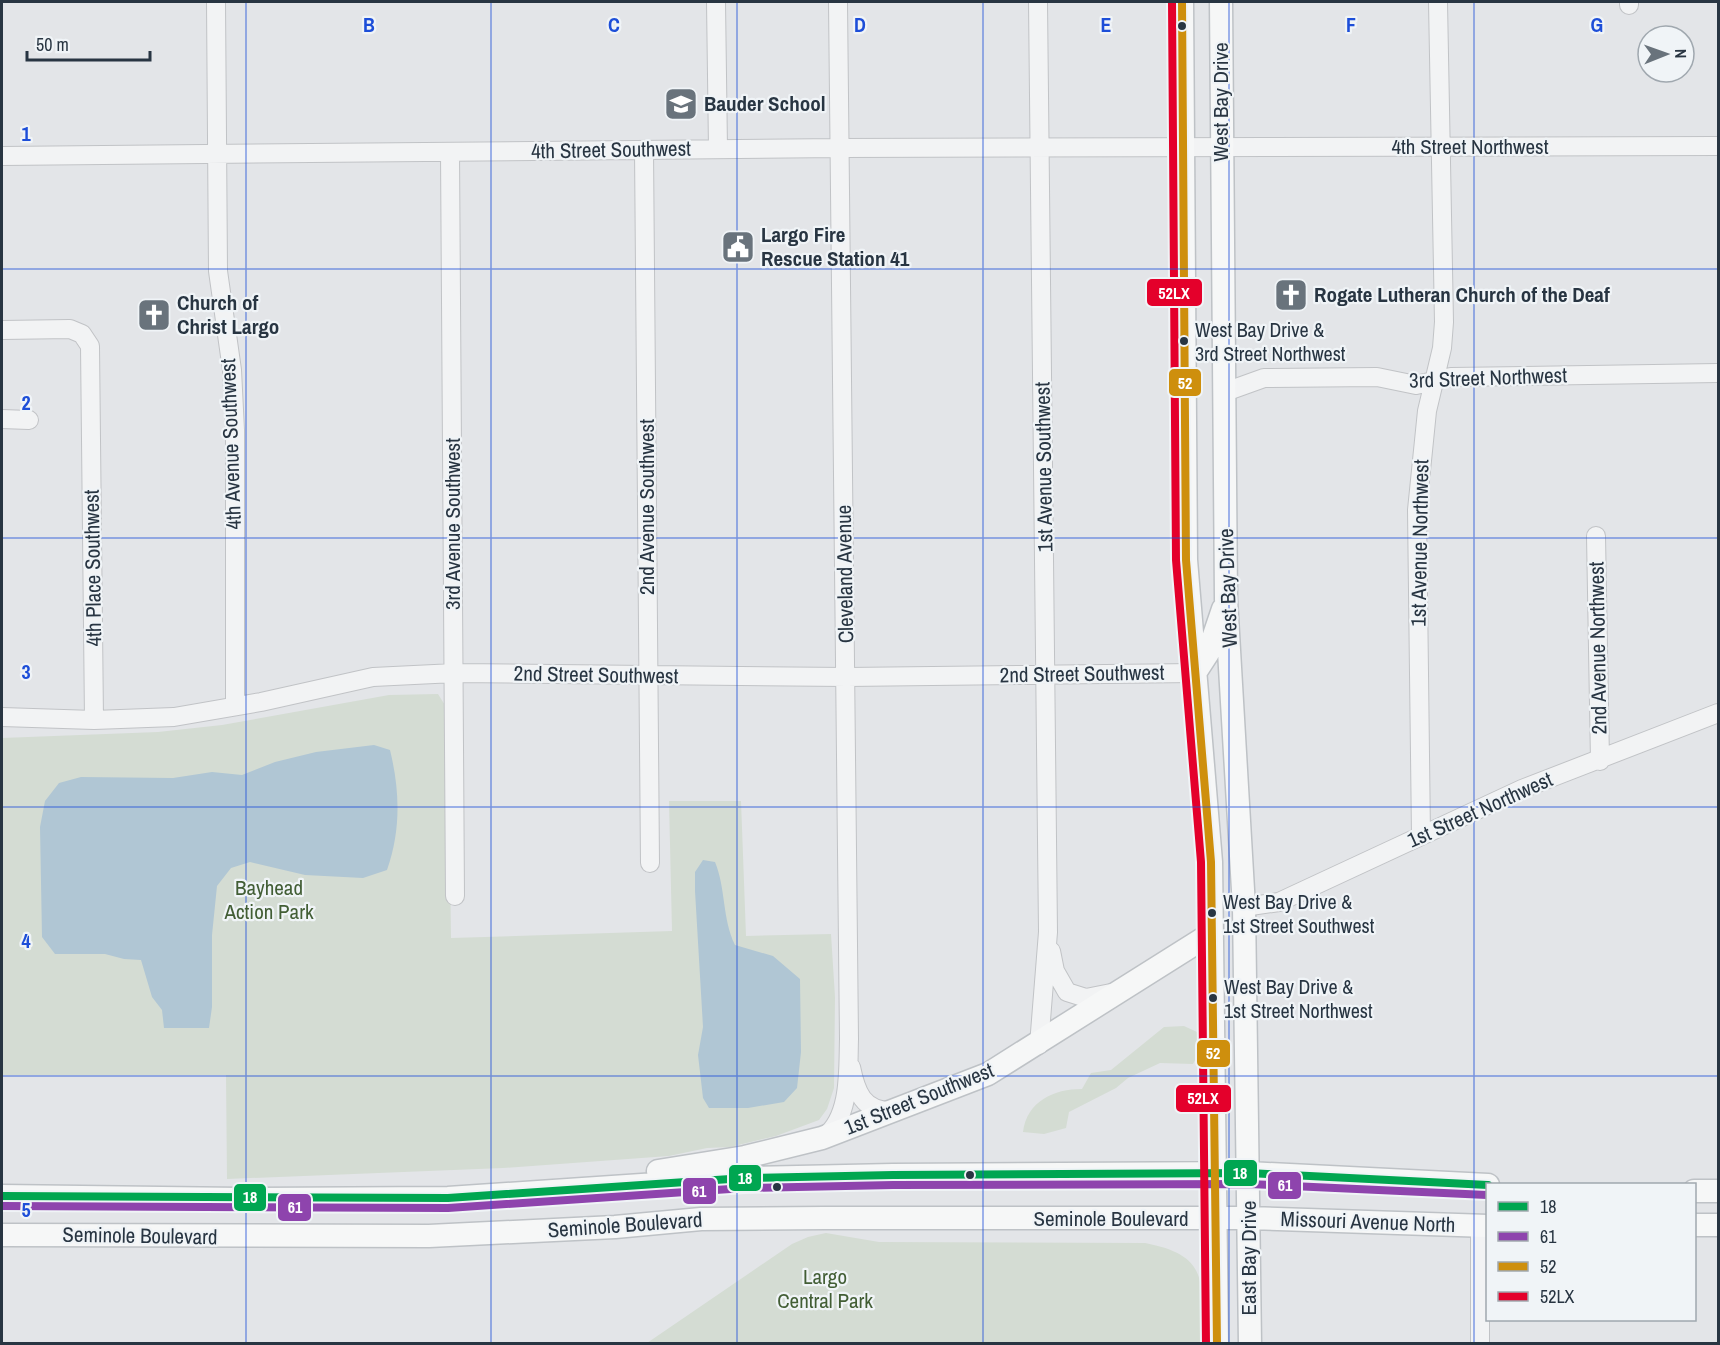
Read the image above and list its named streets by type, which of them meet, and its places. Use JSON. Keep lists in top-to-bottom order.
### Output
{
  "streets": {
    "main road": [
      "West Bay Drive",
      "1st Street Southwest",
      "Seminole Boulevard",
      "Missouri Avenue North",
      "East Bay Drive"
    ],
    "street": [
      "4th Street Northwest",
      "4th Street Southwest",
      "3rd Street Northwest",
      "4th Avenue Southwest",
      "1st Avenue Southwest",
      "2nd Avenue Southwest",
      "3rd Avenue Southwest",
      "1st Avenue Northwest",
      "4th Place Southwest",
      "Cleveland Avenue",
      "2nd Avenue Northwest",
      "2nd Street Southwest",
      "1st Street Northwest"
    ]
  },
  "crossings": [
    ["West Bay Drive", "4th Street Northwest"],
    ["West Bay Drive", "4th Street Southwest"],
    ["West Bay Drive", "3rd Street Northwest"],
    ["West Bay Drive", "2nd Street Southwest"],
    ["West Bay Drive", "1st Street Northwest"],
    ["West Bay Drive", "1st Street Southwest"],
    ["West Bay Drive", "Seminole Boulevard"],
    ["West Bay Drive", "Missouri Avenue North"],
    ["West Bay Drive", "East Bay Drive"],
    ["4th Street Northwest", "4th Street Southwest"],
    ["4th Street Northwest", "1st Avenue Northwest"],
    ["4th Street Southwest", "4th Avenue Southwest"],
    ["4th Street Southwest", "1st Avenue Southwest"],
    ["4th Street Southwest", "2nd Avenue Southwest"],
    ["4th Street Southwest", "3rd Avenue Southwest"],
    ["4th Street Southwest", "Cleveland Avenue"],
    ["3rd Street Northwest", "1st Avenue Northwest"],
    ["4th Avenue Southwest", "2nd Street Southwest"],
    ["1st Avenue Southwest", "2nd Street Southwest"],
    ["1st Avenue Southwest", "1st Street Southwest"],
    ["2nd Avenue Southwest", "2nd Street Southwest"],
    ["3rd Avenue Southwest", "2nd Street Southwest"],
    ["1st Avenue Northwest", "1st Street Northwest"],
    ["4th Place Southwest", "2nd Street Southwest"],
    ["Cleveland Avenue", "2nd Street Southwest"],
    ["Cleveland Avenue", "1st Street Southwest"],
    ["2nd Avenue Northwest", "1st Street Northwest"],
    ["1st Street Southwest", "Seminole Boulevard"],
    ["Seminole Boulevard", "Missouri Avenue North"],
    ["Seminole Boulevard", "East Bay Drive"],
    ["Missouri Avenue North", "East Bay Drive"]
  ],
  "parks": ["Bayhead Action Park", "Largo Central Park"],
  "places": {
    "school or university": ["Bauder School"],
    "public building": ["Largo Fire Rescue Station 41"],
    "church": ["Rogate Lutheran Church of the Deaf", "Church of Christ Largo"],
    "other": ["West Bay Drive & 3rd Street Northwest", "West Bay Drive & 1st Street Southwest", "West Bay Drive & 1st Street Northwest"]
  },
  "lines": [
    "transit line 52",
    "transit line 52LX",
    "transit line 18",
    "transit line 61"
  ],
  "legend": [
    "18",
    "61",
    "52",
    "52LX"
  ],
  "scale_bar": "50 m",
  "north": "right",
  "grid": {
    "columns": [
      "B",
      "C",
      "D",
      "E",
      "F",
      "G"
    ],
    "rows": [
      "1",
      "2",
      "3",
      "4",
      "5"
    ]
  }
}
